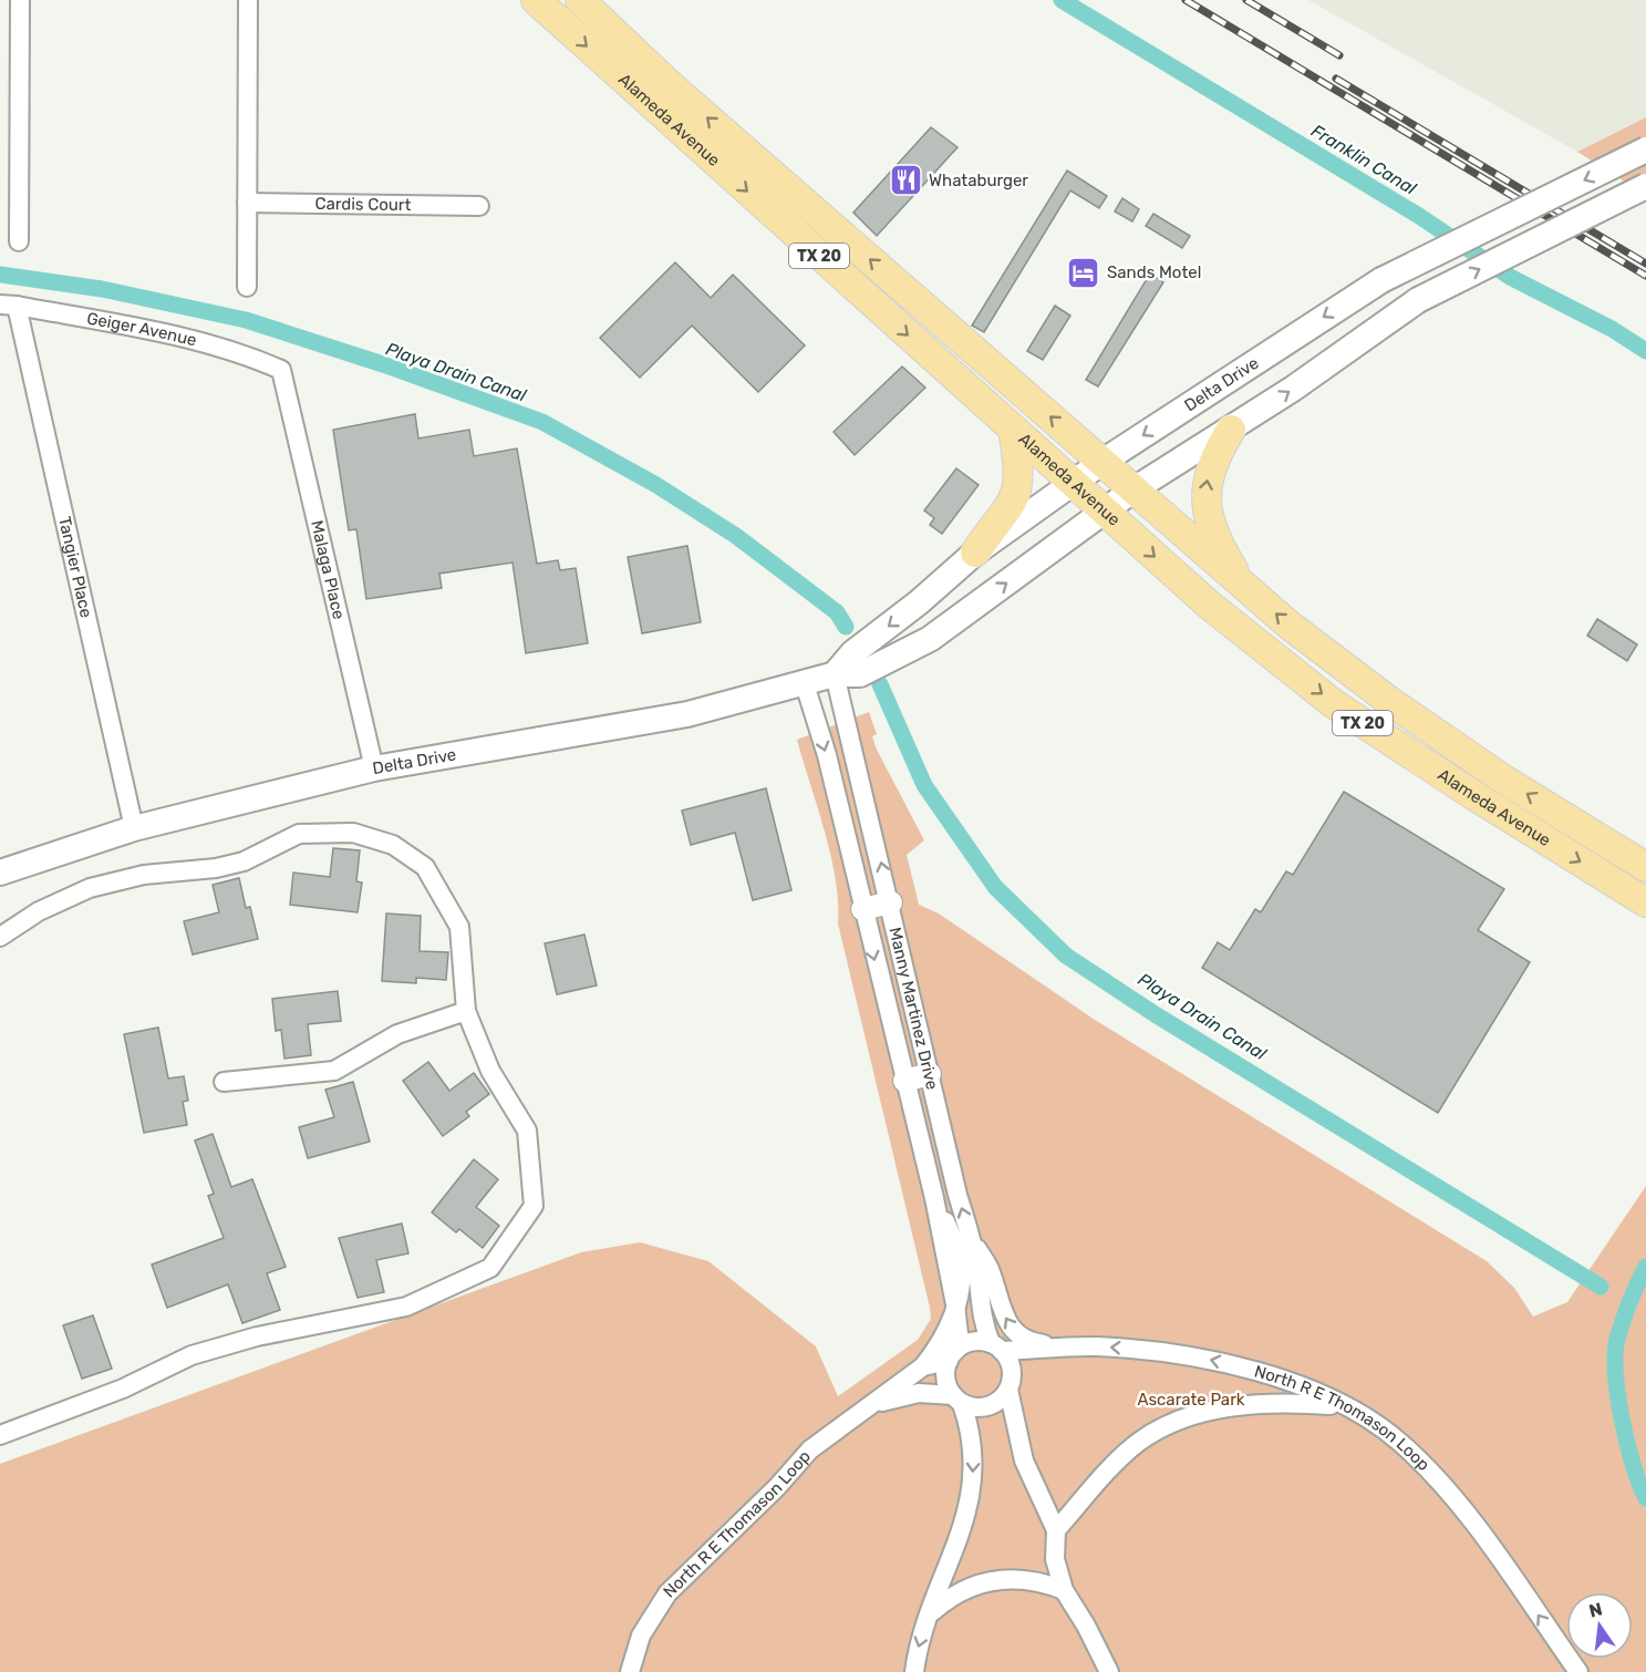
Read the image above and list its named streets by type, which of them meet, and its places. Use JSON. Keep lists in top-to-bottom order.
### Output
{
  "streets": {
    "main road": ["Alameda Avenue", "TX 20", "Delta Drive"],
    "street": [
      "Cardis Court",
      "Geiger Avenue",
      "Tangier Place",
      "Malaga Place",
      "Manny Martinez Drive",
      "North R E Thomason Loop"
    ]
  },
  "crossings": [
    ["Alameda Avenue", "Delta Drive"],
    ["Geiger Avenue", "Tangier Place"],
    ["Geiger Avenue", "Malaga Place"],
    ["Delta Drive", "Tangier Place"],
    ["Delta Drive", "Malaga Place"],
    ["Delta Drive", "Manny Martinez Drive"],
    ["Manny Martinez Drive", "North R E Thomason Loop"]
  ],
  "one_way": ["North R E Thomason Loop"],
  "water": ["Franklin Canal", "Playa Drain Canal"],
  "parks": ["Ascarate Park"],
  "places": {
    "restaurant": ["Whataburger"],
    "hotel": ["Sands Motel"]
  },
  "north": "top"
}
